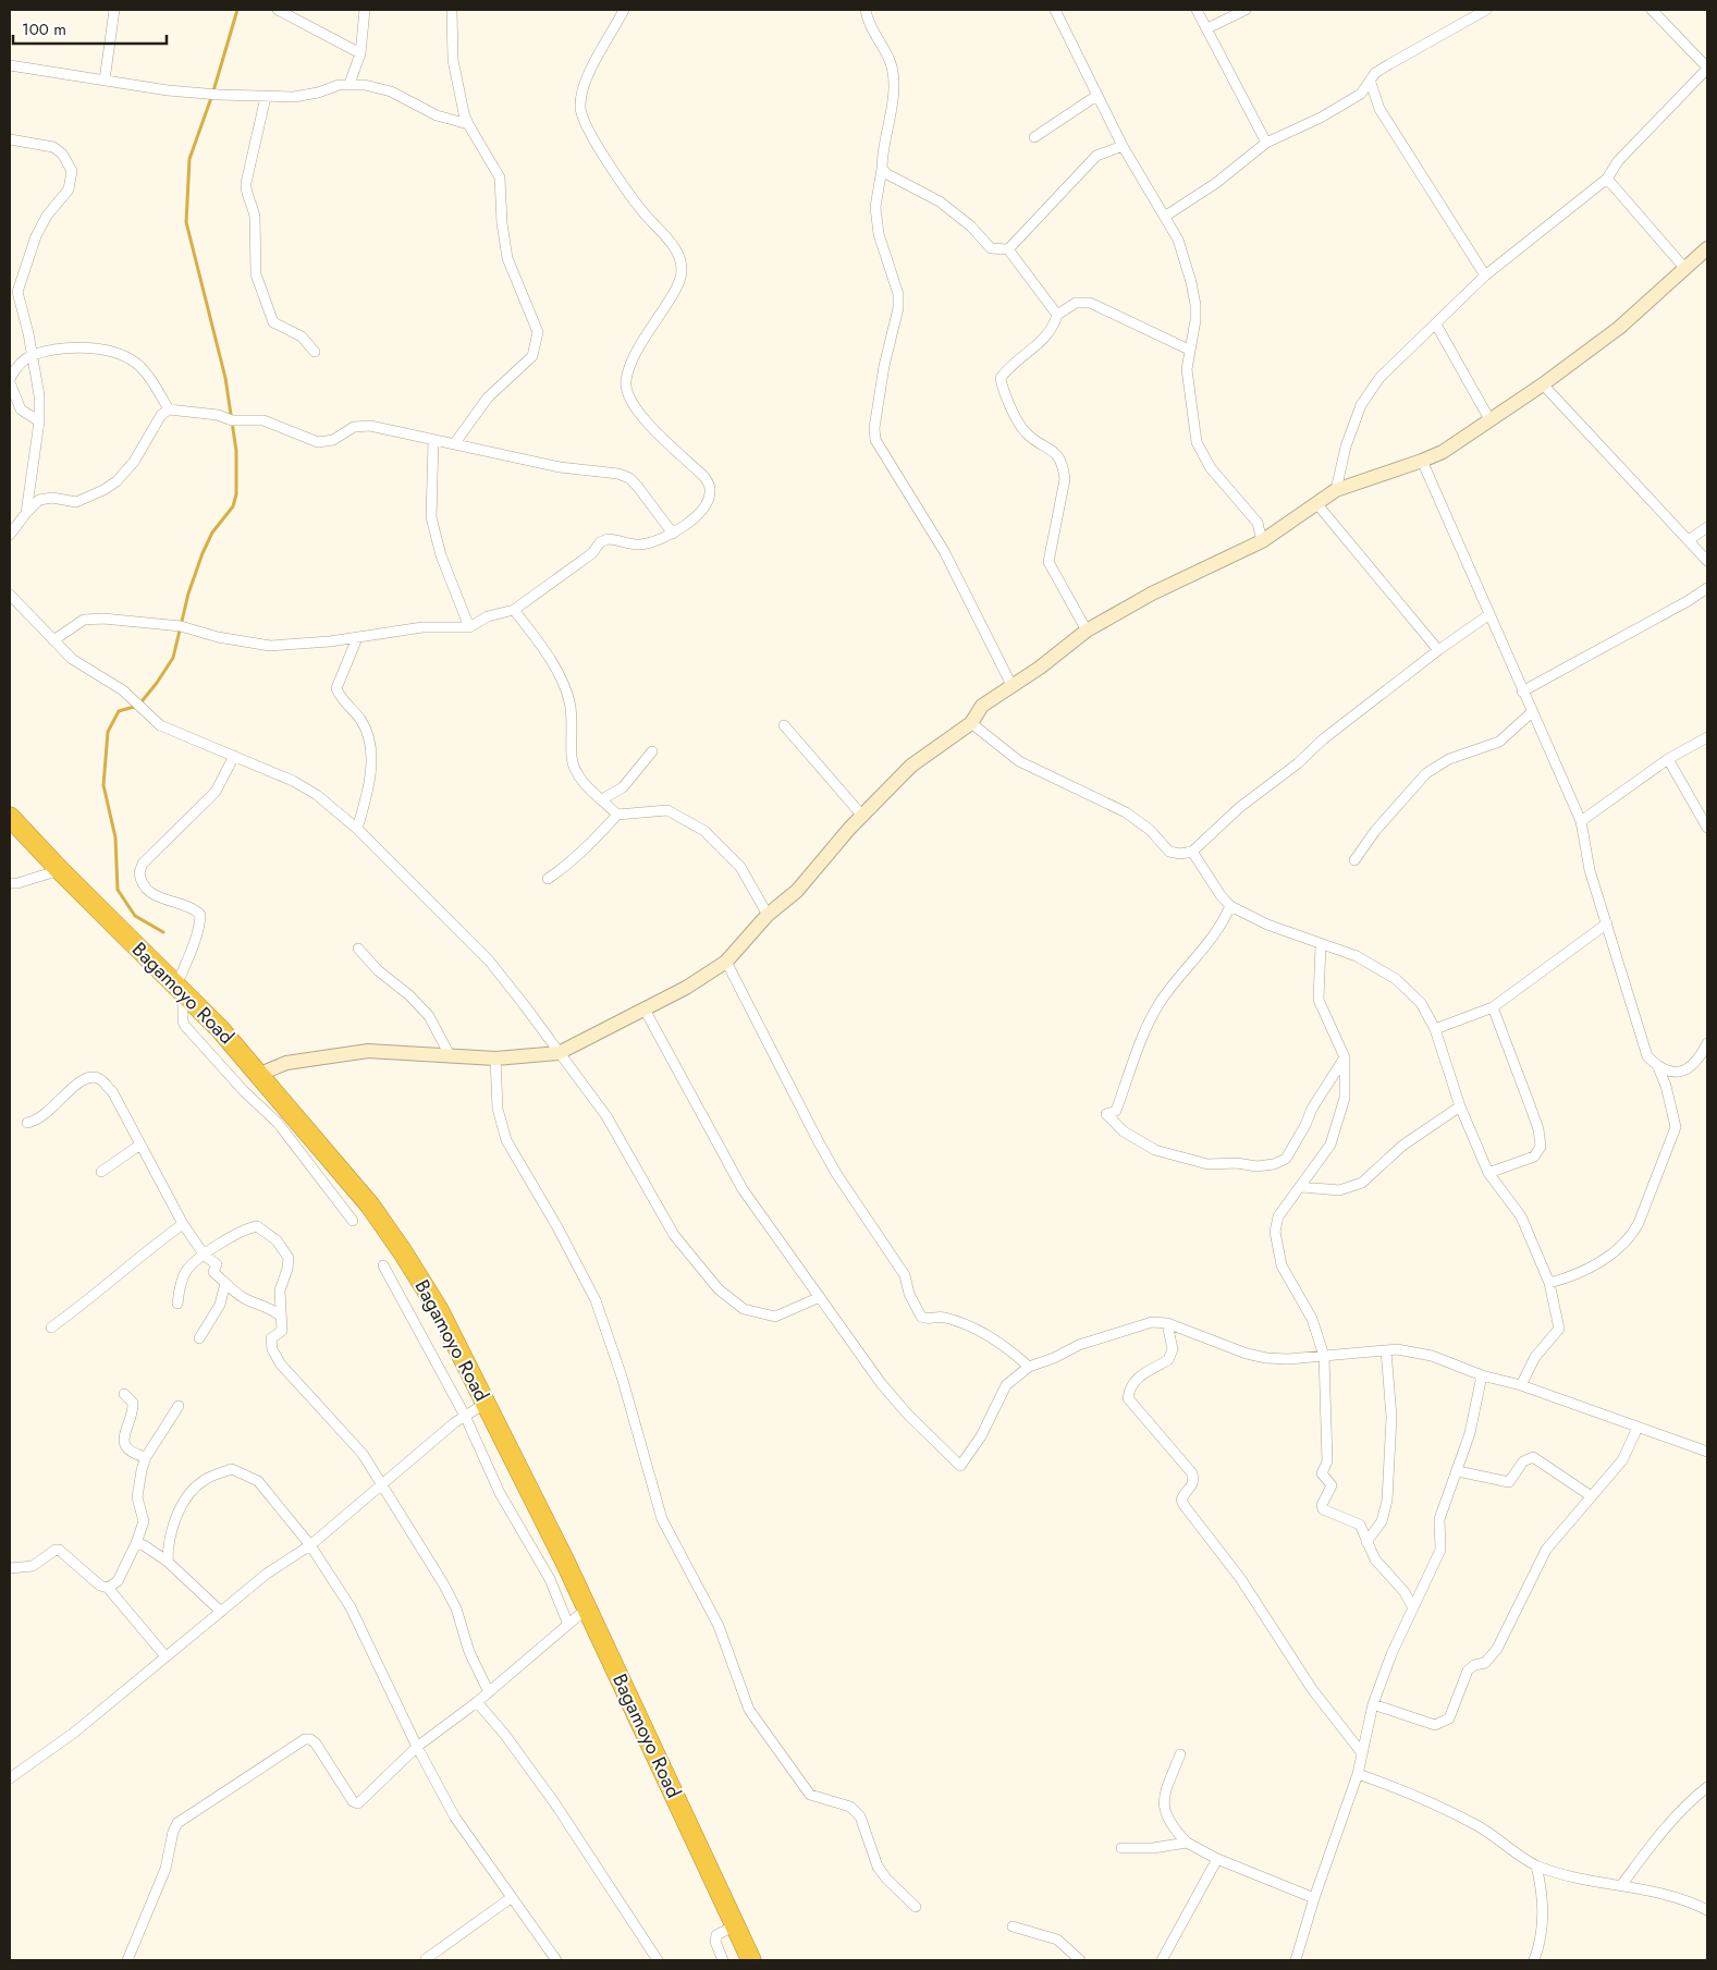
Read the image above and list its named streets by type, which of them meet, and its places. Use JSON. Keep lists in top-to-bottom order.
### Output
{
  "streets": {
    "highway": ["Bagamoyo Road"]
  },
  "scale_bar": "100 m"
}
